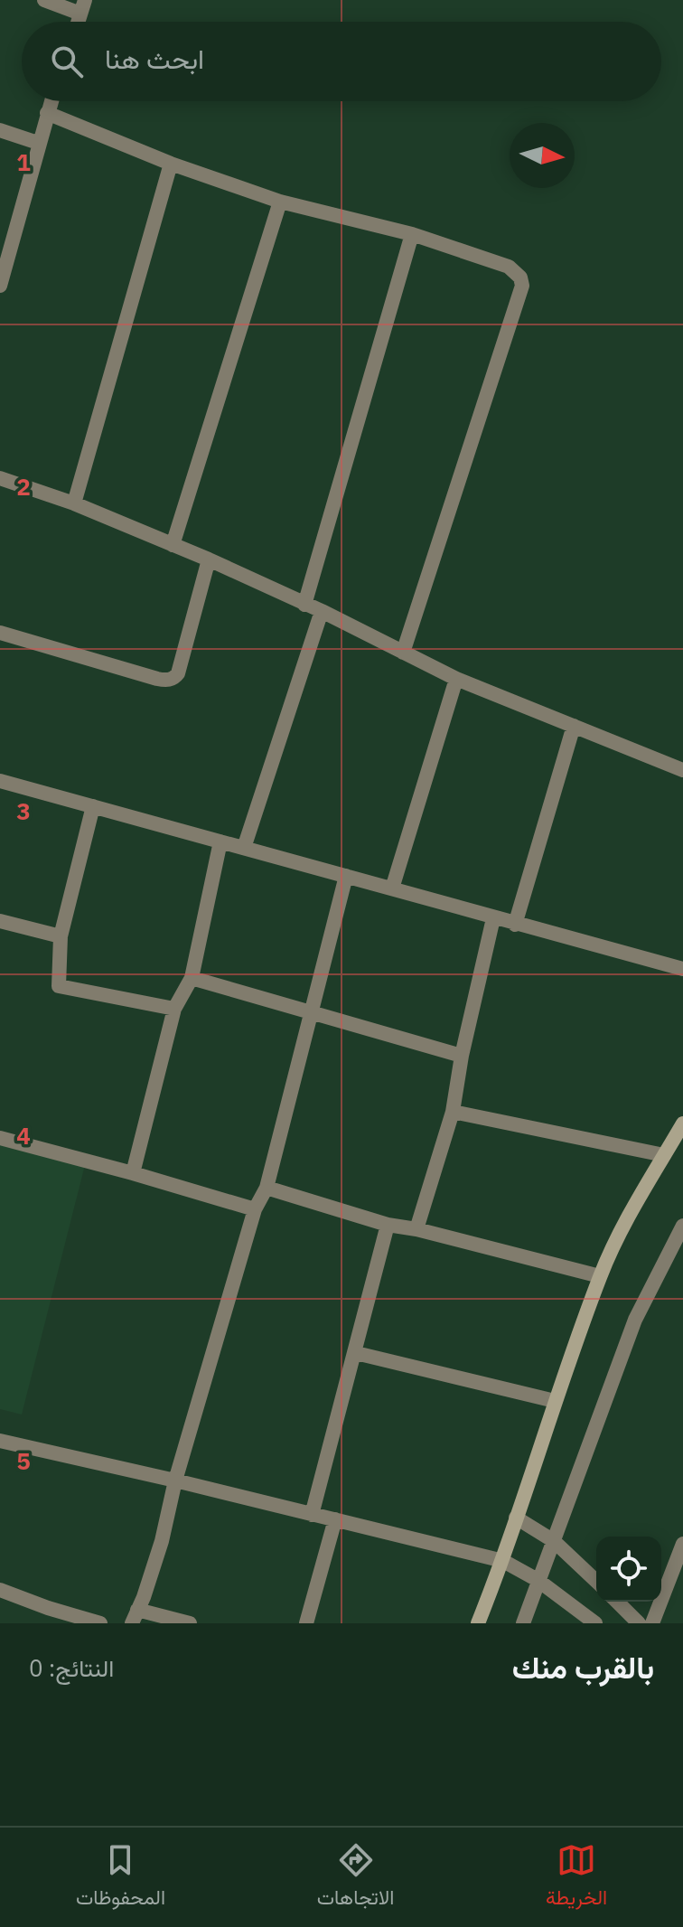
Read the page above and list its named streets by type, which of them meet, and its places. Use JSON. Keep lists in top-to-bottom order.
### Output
{
  "north": "right",
  "page": {
    "search": "ابحث هنا",
    "heading": ["بالقرب منك", "النتائج: 0"],
    "nav": ["الخريطة", "الاتجاهات", "المحفوظات"]
  },
  "grid": {
    "rows": [
      "1",
      "2",
      "3",
      "4",
      "5"
    ]
  }
}
